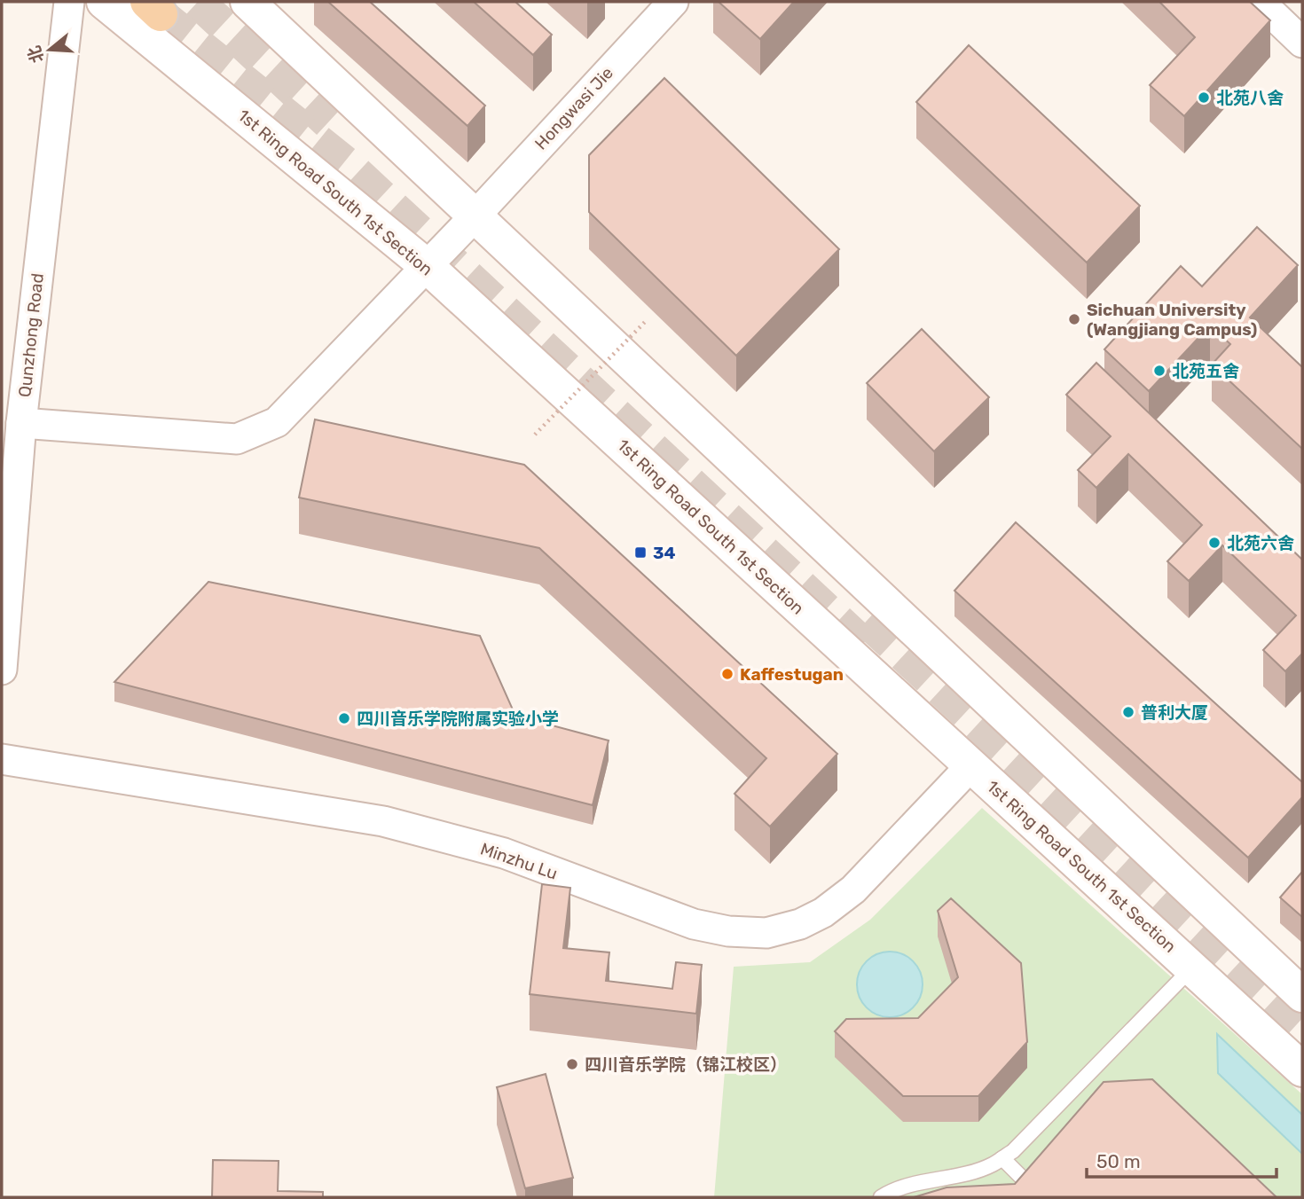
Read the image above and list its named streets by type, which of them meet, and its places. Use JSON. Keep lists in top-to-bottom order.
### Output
{
  "streets": {
    "main road": ["1st Ring Road South 1st Section"],
    "street": ["Hongwasi Jie", "Qunzhong Road", "Minzhu Lu"]
  },
  "crossings": [
    ["Hongwasi Jie", "1st Ring Road South 1st Section"],
    ["Hongwasi Jie", "Qunzhong Road"],
    ["1st Ring Road South 1st Section", "Minzhu Lu"]
  ],
  "places": {
    "other": [
      "北苑八舍",
      "Sichuan University (Wangjiang Campus)",
      "北苑五舍",
      "北苑六舍",
      "Kaffestugan",
      "普利大厦",
      "四川音乐学院附属实验小学",
      "四川音乐学院（锦江校区）"
    ],
    "transit": ["34"]
  },
  "scale_bar": "50 m",
  "north": "left"
}
